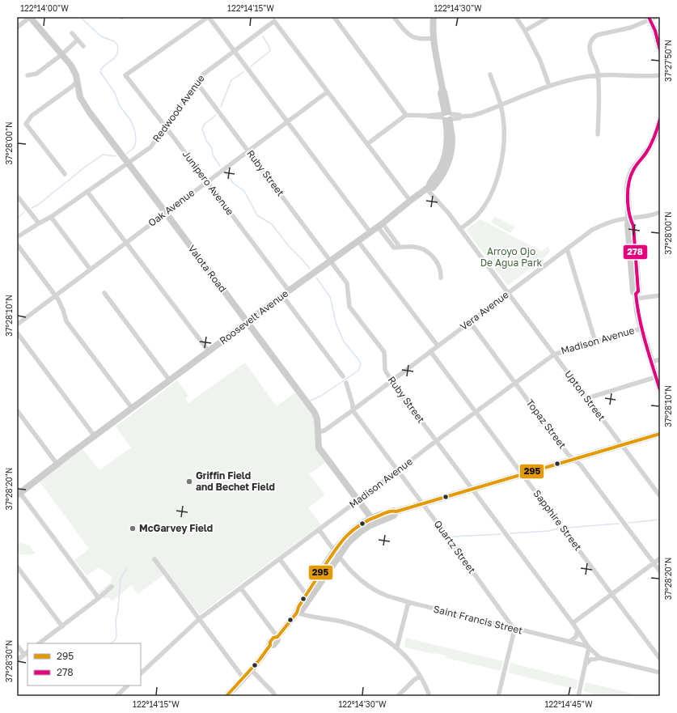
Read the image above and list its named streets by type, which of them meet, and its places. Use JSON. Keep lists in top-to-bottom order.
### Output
{
  "streets": {
    "street": [
      "Redwood Avenue",
      "Ruby Street",
      "Junipero Avenue",
      "Oak Avenue",
      "Valota Road",
      "Vera Avenue",
      "Roosevelt Avenue",
      "Madison Avenue",
      "Upton Street",
      "Topaz Street",
      "Sapphire Street",
      "Quartz Street",
      "Saint Francis Street"
    ]
  },
  "crossings": [
    ["Redwood Avenue", "Ruby Street"],
    ["Redwood Avenue", "Junipero Avenue"],
    ["Redwood Avenue", "Oak Avenue"],
    ["Redwood Avenue", "Valota Road"],
    ["Ruby Street", "Oak Avenue"],
    ["Ruby Street", "Vera Avenue"],
    ["Ruby Street", "Roosevelt Avenue"],
    ["Ruby Street", "Madison Avenue"],
    ["Ruby Street", "Saint Francis Street"],
    ["Junipero Avenue", "Oak Avenue"],
    ["Junipero Avenue", "Roosevelt Avenue"],
    ["Oak Avenue", "Valota Road"],
    ["Valota Road", "Vera Avenue"],
    ["Valota Road", "Roosevelt Avenue"],
    ["Valota Road", "Madison Avenue"],
    ["Vera Avenue", "Upton Street"],
    ["Vera Avenue", "Topaz Street"],
    ["Vera Avenue", "Sapphire Street"],
    ["Vera Avenue", "Quartz Street"],
    ["Roosevelt Avenue", "Upton Street"],
    ["Madison Avenue", "Upton Street"],
    ["Madison Avenue", "Topaz Street"],
    ["Madison Avenue", "Sapphire Street"],
    ["Madison Avenue", "Quartz Street"],
    ["Madison Avenue", "Saint Francis Street"],
    ["Quartz Street", "Saint Francis Street"]
  ],
  "parks": ["Arroyo Ojo De Agua Park"],
  "places": ["Griffin Field and Bechet Field", "McGarvey Field"],
  "lines": ["transit line 278", "transit line 295"],
  "legend": ["295", "278"],
  "coordinates": [
    "122°14'00\"W",
    "122°14'15\"W",
    "122°14'30\"W",
    "37°27'50\"N",
    "37°28'00\"N",
    "37°28'10\"N",
    "37°28'20\"N",
    "37°28'30\"N",
    "122°14'45\"W"
  ]
}
